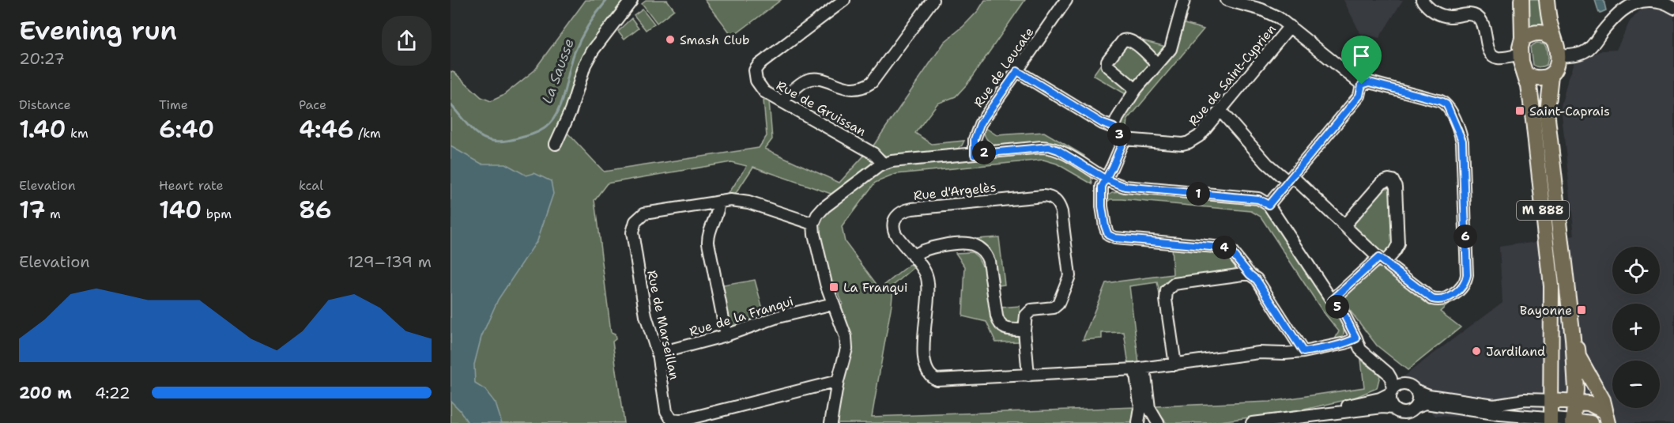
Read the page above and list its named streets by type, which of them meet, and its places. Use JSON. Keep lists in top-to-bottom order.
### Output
{
  "streets": {
    "main road": ["M 888"],
    "street": [
      "Rue de Leucate",
      "Rue de Saint-Cyprien",
      "Rue de Gruissan",
      "Rue d'Argelès",
      "Rue de la Franqui",
      "Rue de Marseillan"
    ]
  },
  "crossings": [
    ["Rue de la Franqui", "Rue de Marseillan"]
  ],
  "water": ["La Sausse"],
  "places": {
    "other": ["Smash Club", "Jardiland"],
    "transit": ["Saint-Caprais", "La Franqui", "Bayonne"]
  },
  "page": {
    "heading": ["Evening run", "20:27"],
    "stats": [
      ["Distance", "1.40 km"],
      ["Time", "6:40"],
      ["Pace", "4:46 /km"],
      ["Elevation", "17 m"],
      ["Heart rate", "140 bpm"],
      ["kcal", "86"]
    ],
    "pins": [
      "3",
      "2",
      "1",
      "6",
      "4",
      "5"
    ],
    "chart": ["Elevation", "129–139 m"],
    "map_buttons": ["+", "−"],
    "list": [
      {
        "name": "200 m",
        "note": "4:22"
      }
    ]
  }
}
